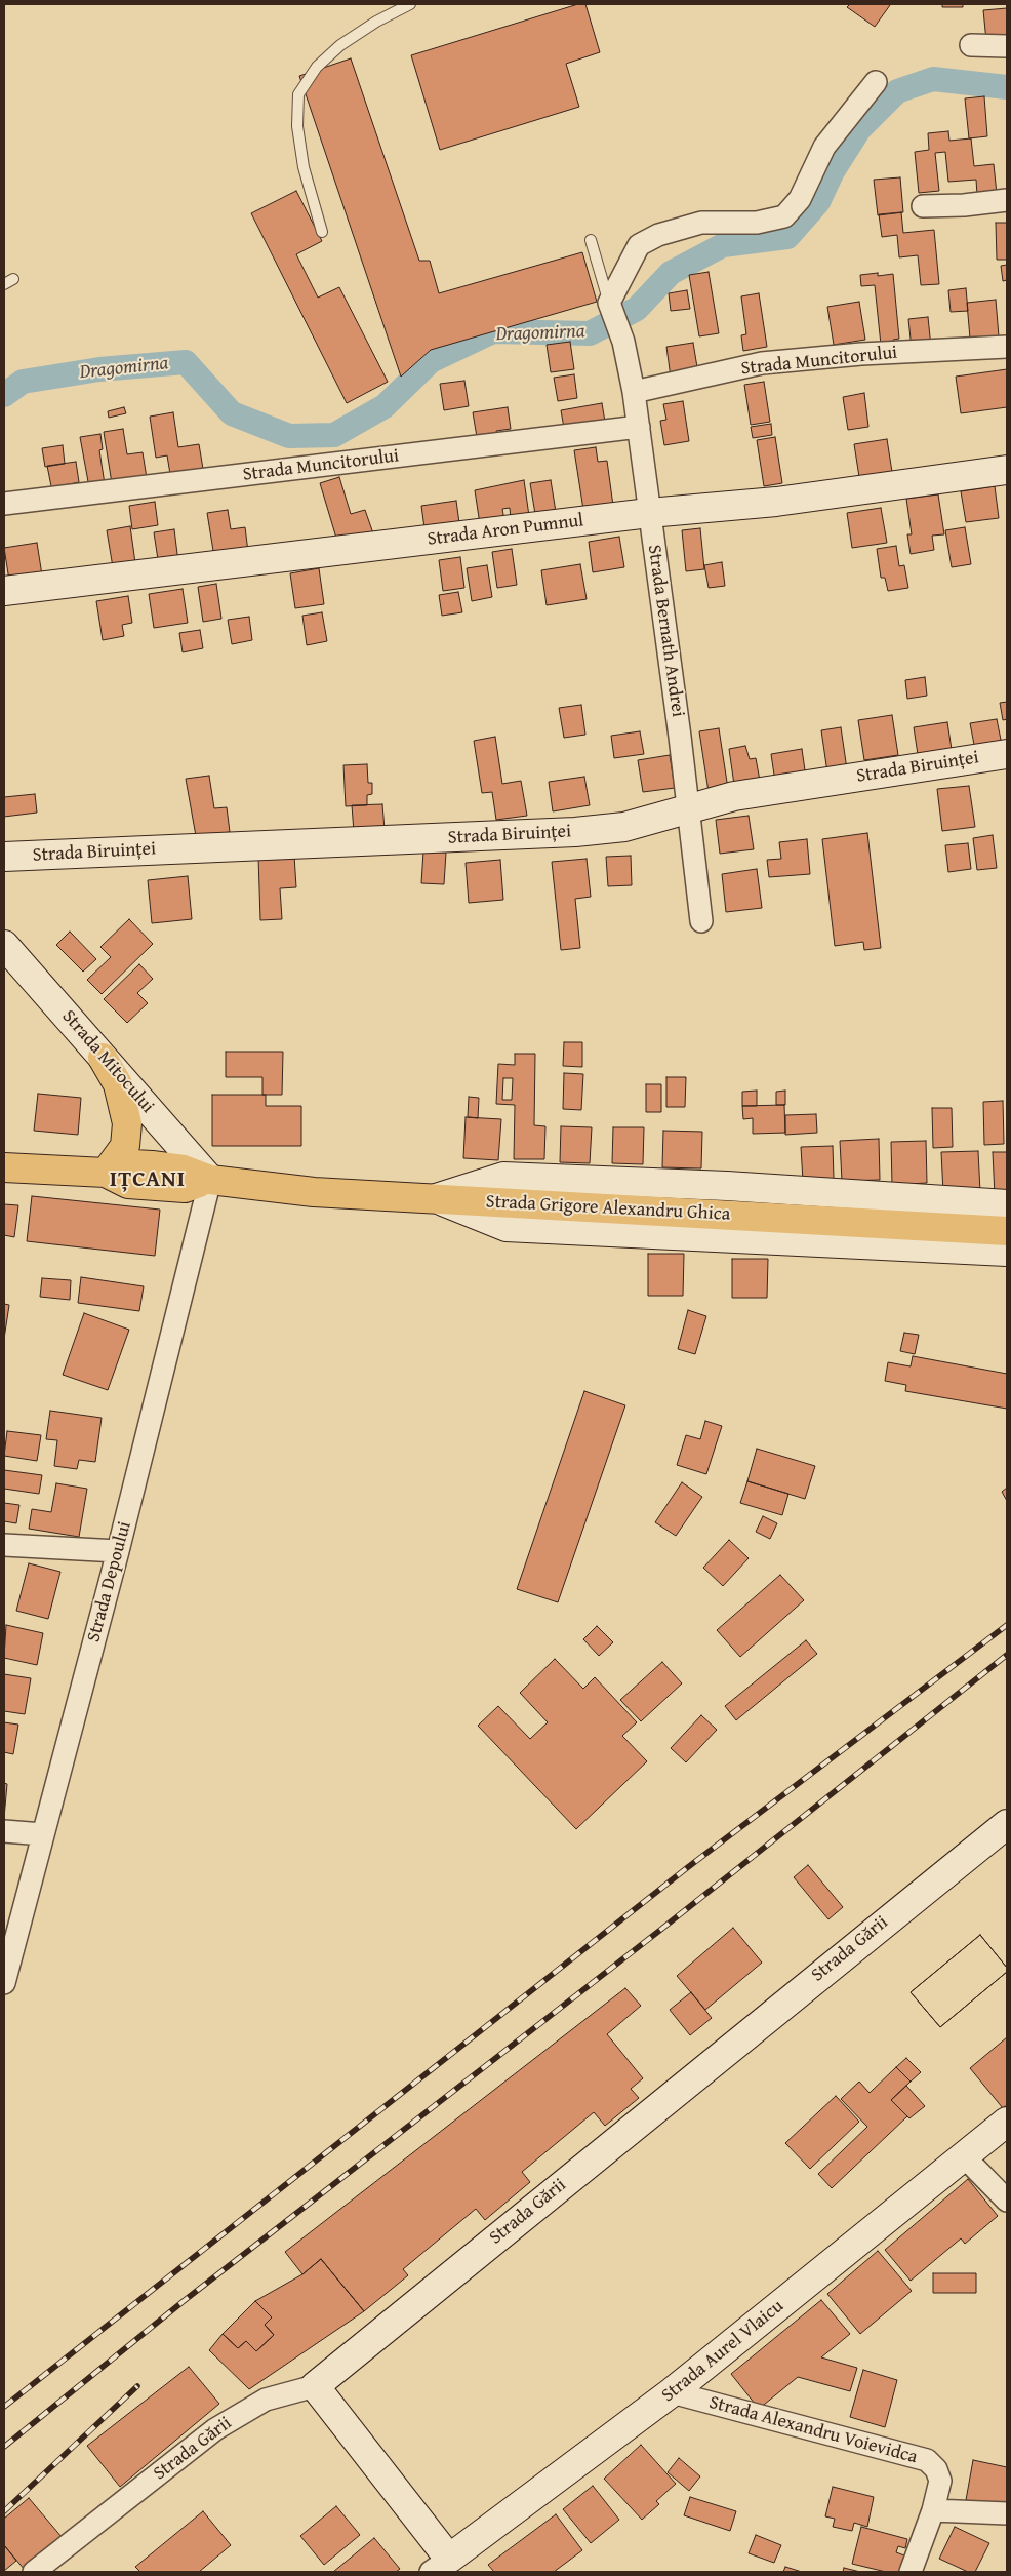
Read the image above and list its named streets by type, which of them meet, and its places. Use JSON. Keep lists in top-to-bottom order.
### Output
{
  "streets": {
    "main road": ["Strada Grigore Alexandru Ghica"],
    "street": [
      "Strada Muncitorului",
      "Strada Aron Pumnul",
      "Strada Bernath Andrei",
      "Strada Biruinței",
      "Strada Mitocului",
      "Strada Depoului",
      "Strada Gării",
      "Strada Aurel Vlaicu",
      "Strada Alexandru Voievidca"
    ]
  },
  "crossings": [
    ["Strada Muncitorului", "Strada Bernath Andrei"],
    ["Strada Aron Pumnul", "Strada Bernath Andrei"],
    ["Strada Bernath Andrei", "Strada Biruinței"],
    ["Strada Mitocului", "Strada Grigore Alexandru Ghica"],
    ["Strada Mitocului", "Strada Depoului"],
    ["Strada Grigore Alexandru Ghica", "Strada Depoului"],
    ["Strada Aurel Vlaicu", "Strada Alexandru Voievidca"]
  ],
  "districts": ["IȚCANI"],
  "water": ["Dragomirna"]
}
